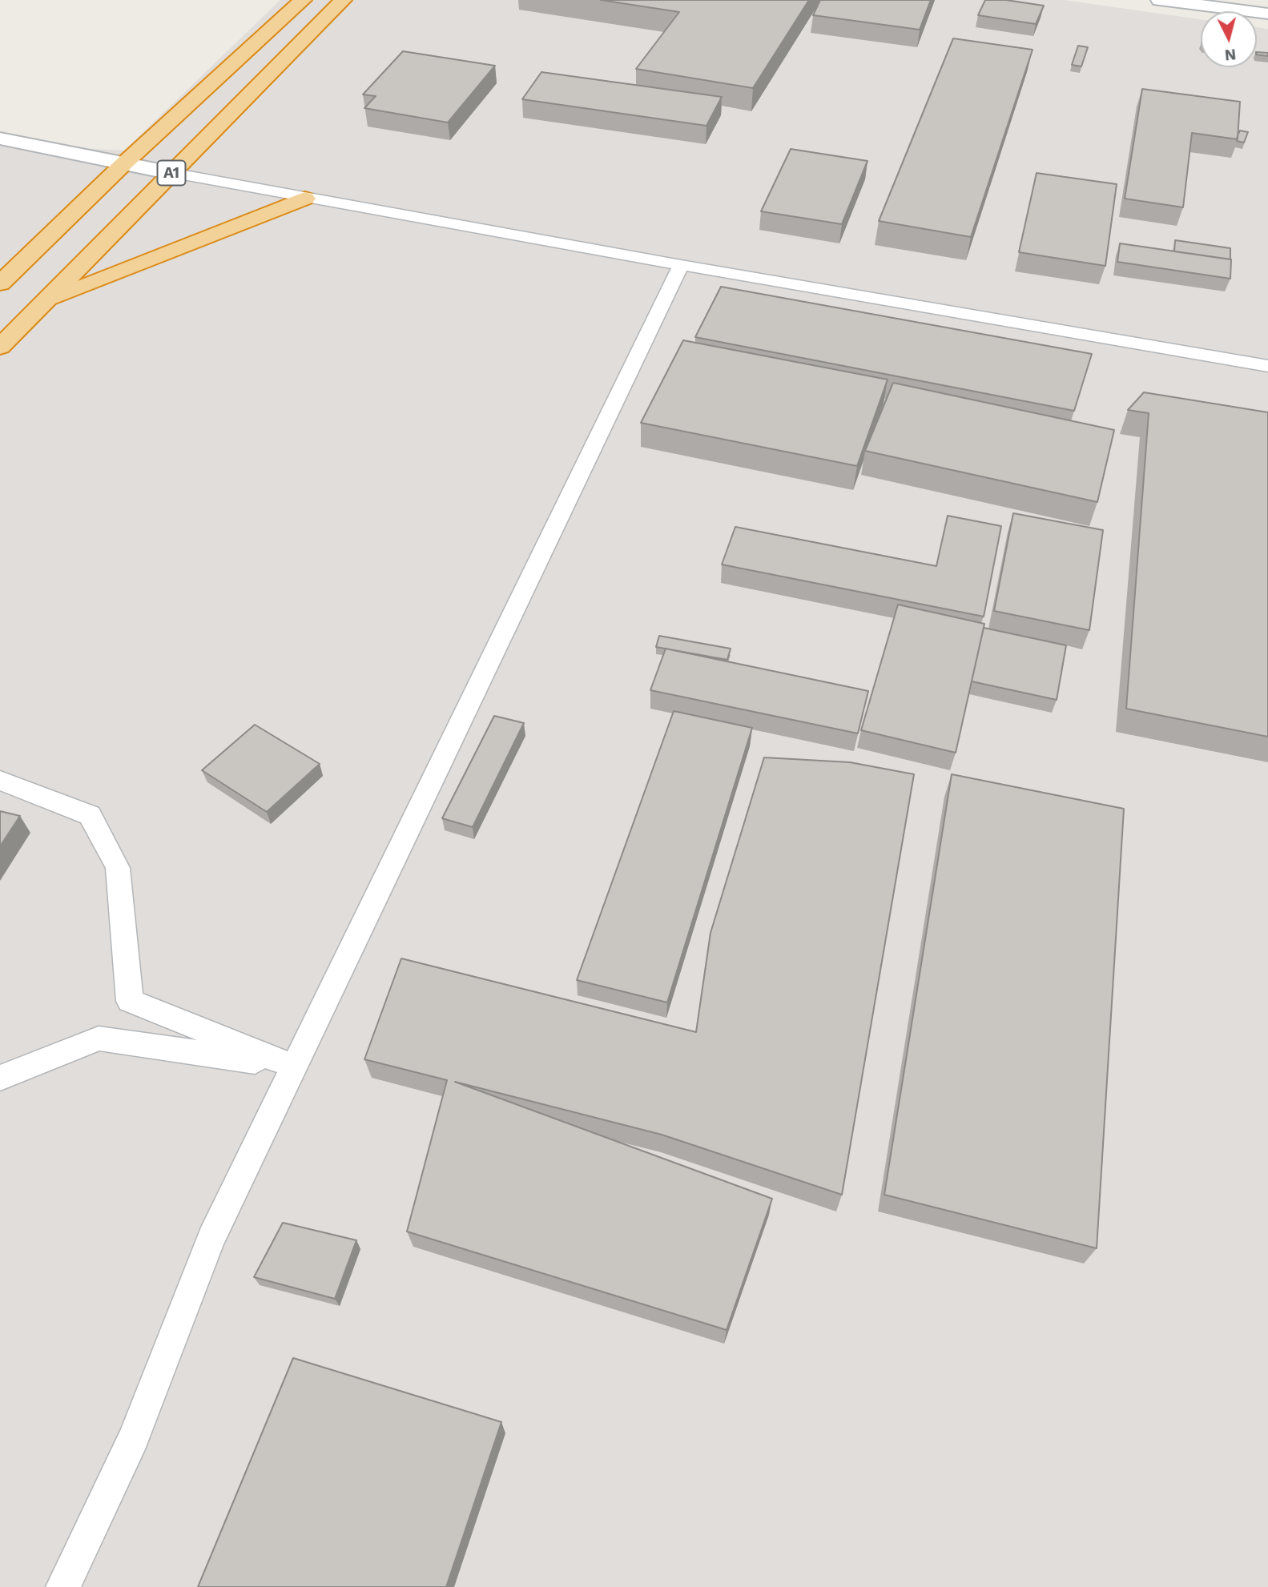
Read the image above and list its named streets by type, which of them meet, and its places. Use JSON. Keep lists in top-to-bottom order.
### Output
{
  "streets": {
    "highway": ["A1"]
  },
  "north": "bottom"
}
